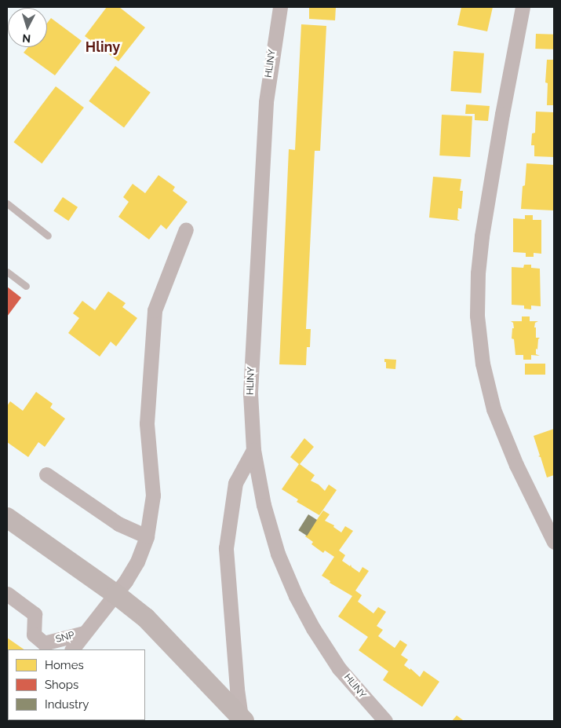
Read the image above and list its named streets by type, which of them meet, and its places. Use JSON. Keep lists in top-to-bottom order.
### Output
{
  "streets": {
    "street": ["HLINY", "SNP"]
  },
  "districts": ["Hliny"],
  "legend": ["Homes", "Shops", "Industry"],
  "north": "bottom"
}
